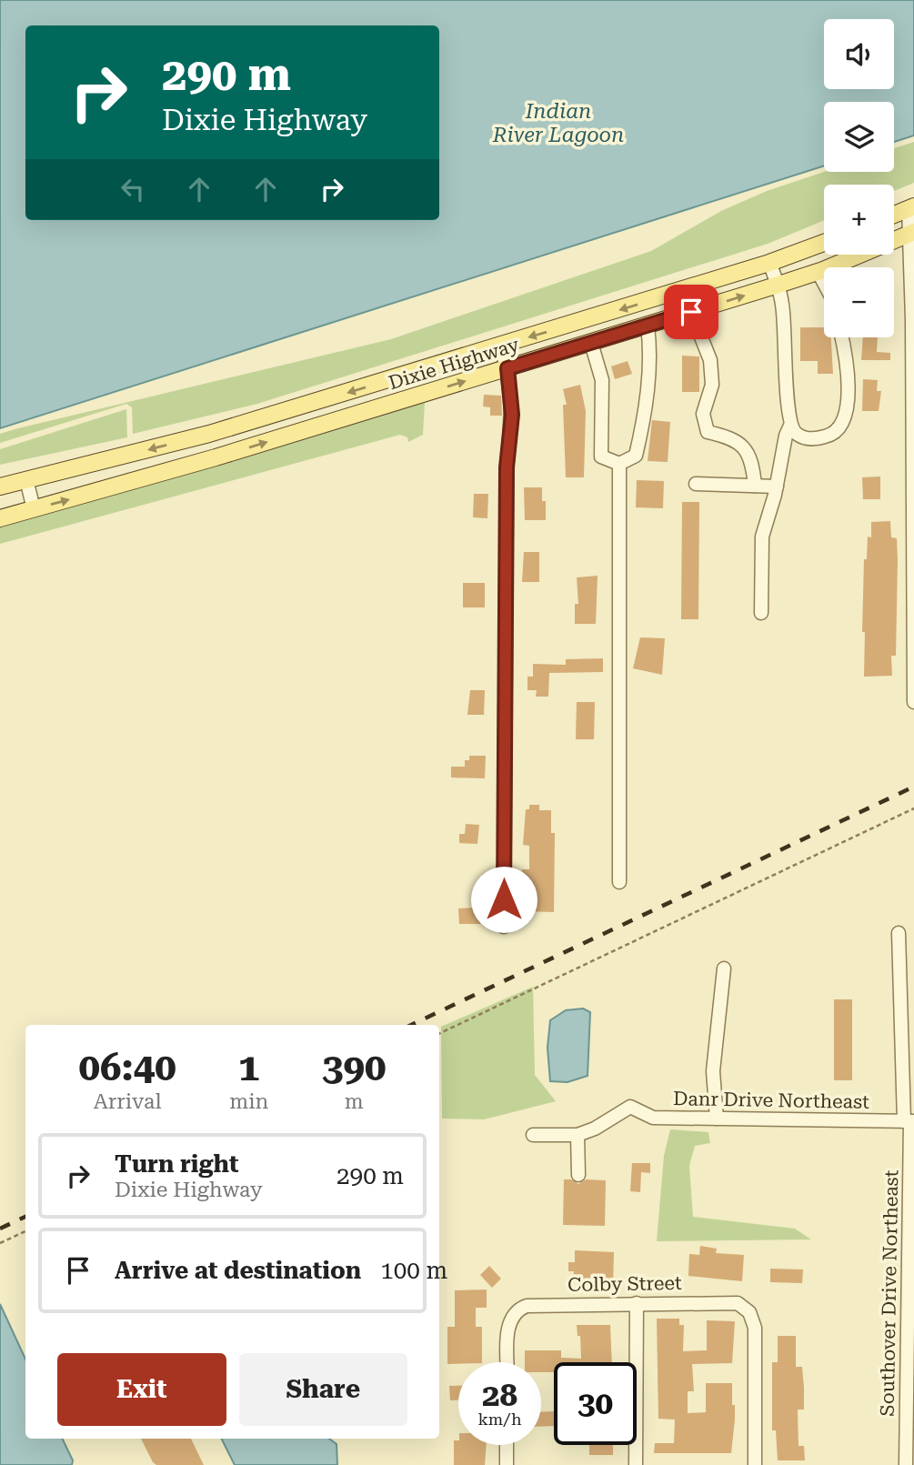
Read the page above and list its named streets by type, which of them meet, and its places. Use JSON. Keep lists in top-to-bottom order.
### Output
{
  "streets": {
    "main road": ["Dixie Highway"],
    "street": ["Danr Drive Northeast", "Colby Street", "Southover Drive Northeast"]
  },
  "crossings": [
    ["Danr Drive Northeast", "Southover Drive Northeast"]
  ],
  "water": ["Indian River Lagoon"],
  "page": {
    "map_buttons": ["+", "−"],
    "turn": ["290 m", "Dixie Highway"],
    "eta": [
      "06:40",
      "Arrival",
      "1",
      "min",
      "390",
      "m"
    ],
    "list": [
      {
        "name": "Turn right",
        "note": "Dixie Highway",
        "value": "290 m"
      },
      {
        "name": "Arrive at destination",
        "value": "100 m"
      }
    ],
    "buttons": ["Exit", "Share"],
    "speed": "28 km/h",
    "limit": "30"
  }
}
